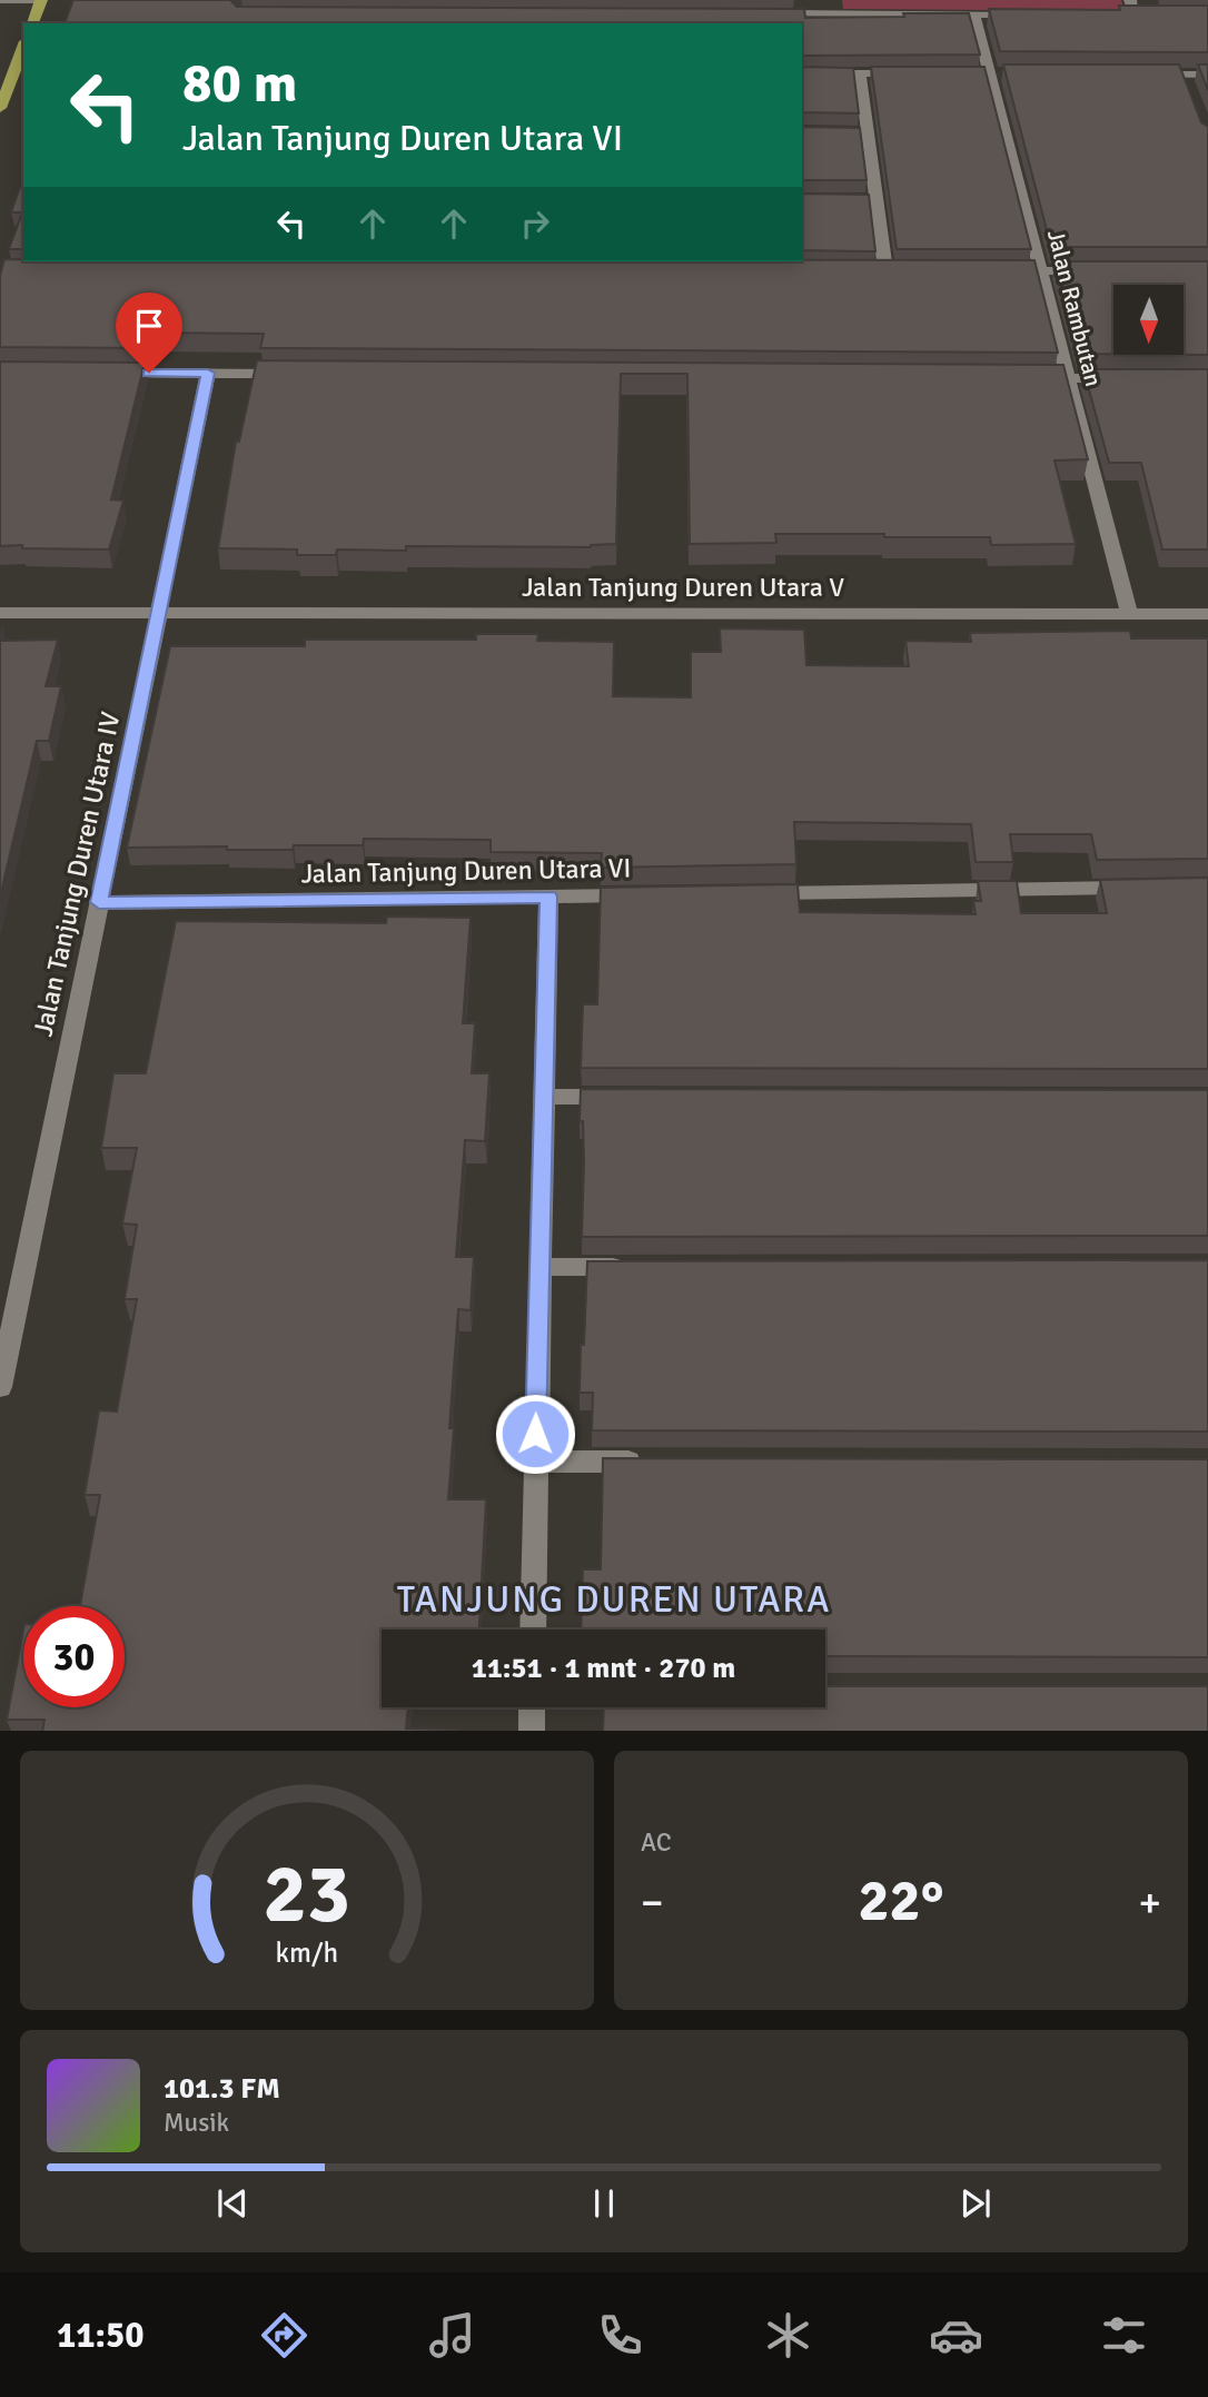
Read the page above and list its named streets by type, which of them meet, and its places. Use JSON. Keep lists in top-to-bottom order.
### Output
{
  "streets": {
    "street": [
      "Jalan Rambutan",
      "Jalan Tanjung Duren Utara V",
      "Jalan Tanjung Duren Utara VI",
      "Jalan Tanjung Duren Utara IV"
    ]
  },
  "crossings": [
    ["Jalan Rambutan", "Jalan Tanjung Duren Utara V"],
    ["Jalan Tanjung Duren Utara V", "Jalan Tanjung Duren Utara IV"],
    ["Jalan Tanjung Duren Utara VI", "Jalan Tanjung Duren Utara IV"]
  ],
  "districts": ["TANJUNG DUREN UTARA"],
  "north": "bottom",
  "page": {
    "turn": ["80 m", "Jalan Tanjung Duren Utara VI"],
    "limit": "30",
    "trip": "11:51 · 1 mnt · 270 m",
    "tile": "AC",
    "heat": ["−", "22°", "+"],
    "song": ["101.3 FM", "Musik"],
    "tabs": "11:50",
    "gauge": ["23", "km/h"]
  }
}
